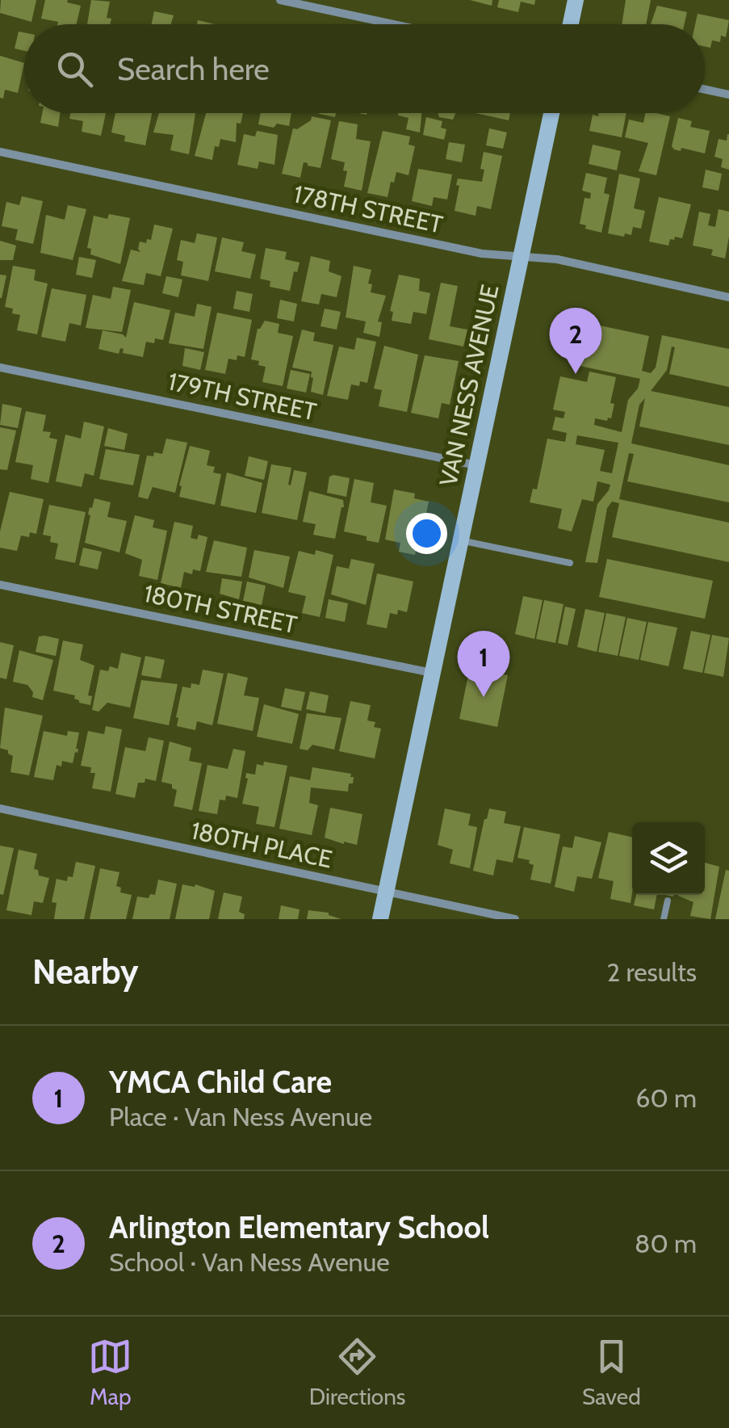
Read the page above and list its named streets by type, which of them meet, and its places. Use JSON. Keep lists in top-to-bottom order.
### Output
{
  "streets": {
    "main road": ["VAN NESS AVENUE"],
    "street": [
      "178TH STREET",
      "179TH STREET",
      "180TH STREET",
      "180TH PLACE"
    ]
  },
  "crossings": [
    ["178TH STREET", "VAN NESS AVENUE"],
    ["VAN NESS AVENUE", "179TH STREET"],
    ["VAN NESS AVENUE", "180TH STREET"],
    ["VAN NESS AVENUE", "180TH PLACE"]
  ],
  "page": {
    "search": "Search here",
    "pins": ["2", "1"],
    "heading": ["Nearby", "2 results"],
    "list": [
      {
        "mark": "1",
        "name": "YMCA Child Care",
        "note": "Place · Van Ness Avenue",
        "value": "60 m"
      },
      {
        "mark": "2",
        "name": "Arlington Elementary School",
        "note": "School · Van Ness Avenue",
        "value": "80 m"
      }
    ],
    "nav": ["Map", "Directions", "Saved"]
  }
}
